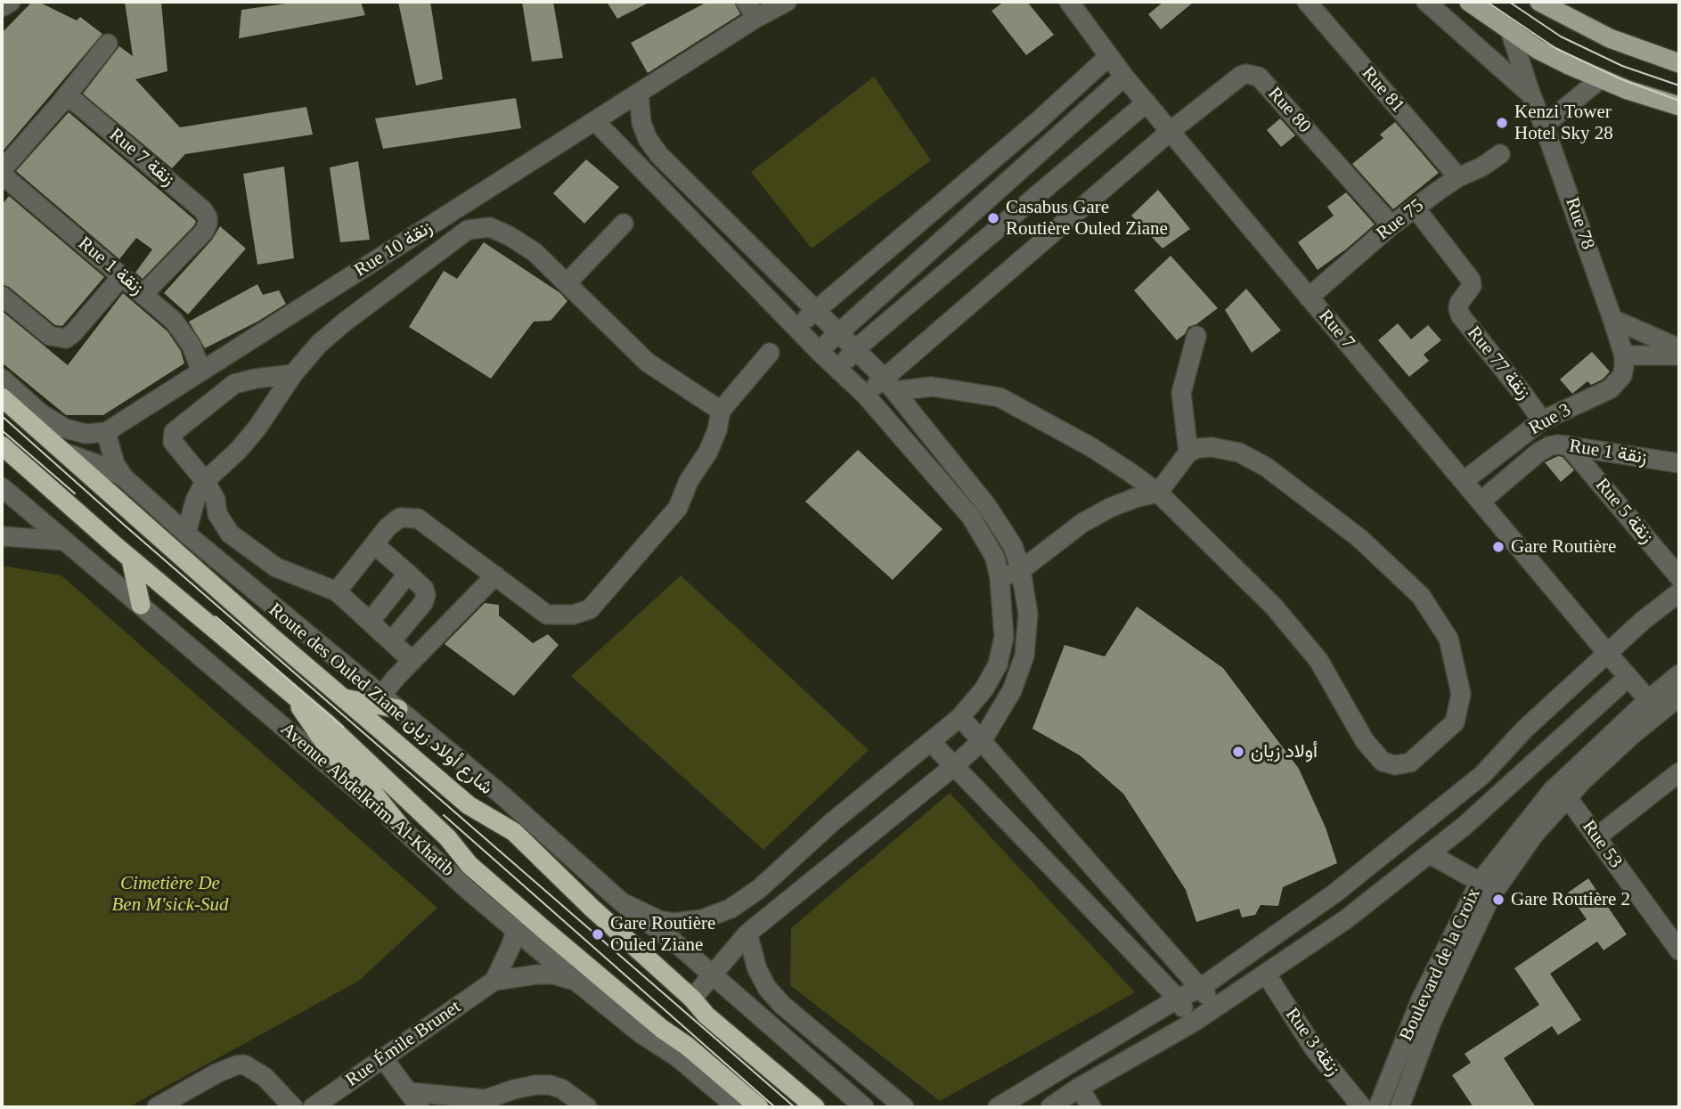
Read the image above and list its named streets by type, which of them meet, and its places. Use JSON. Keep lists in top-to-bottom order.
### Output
{
  "streets": {
    "highway": ["Route des Ouled Ziane شارع أولاد زيان"],
    "street": [
      "Rue 81",
      "Rue 80",
      "Rue 7 زنقة",
      "Rue 75",
      "Rue 78",
      "Rue 10 زنقة",
      "Rue 1 زنقة",
      "Rue 7",
      "Rue 77 زنقة",
      "Rue 3",
      "Rue 5 زنقة",
      "Avenue Abdelkrim Al-Khatib",
      "Rue 53",
      "Boulevard de la Croix",
      "Rue 3 زنقة",
      "Rue Émile Brunet"
    ]
  },
  "crossings": [
    ["Rue 81", "Rue 75"],
    ["Rue 80", "Rue 75"],
    ["Rue 80", "Rue 7"],
    ["Rue 7 زنقة", "Rue 1 زنقة"],
    ["Rue 75", "Rue 7"],
    ["Rue 75", "Rue 77 زنقة"],
    ["Rue 78", "Rue 3"],
    ["Rue 10 زنقة", "Rue 1 زنقة"],
    ["Rue 1 زنقة", "Rue 7"],
    ["Rue 1 زنقة", "Rue 5 زنقة"],
    ["Rue 7", "Rue 3"],
    ["Rue 7", "Boulevard de la Croix"],
    ["Rue 77 زنقة", "Rue 3"],
    ["Avenue Abdelkrim Al-Khatib", "Rue Émile Brunet"],
    ["Rue 53", "Boulevard de la Croix"]
  ],
  "parks": ["Cimetière De Ben M'sick-Sud"],
  "places": [
    "Kenzi Tower Hotel Sky 28",
    "Casabus Gare Routière Ouled Ziane",
    "Gare Routière",
    "أولاد زيان",
    "Gare Routière 2",
    "Gare Routière Ouled Ziane"
  ]
}
